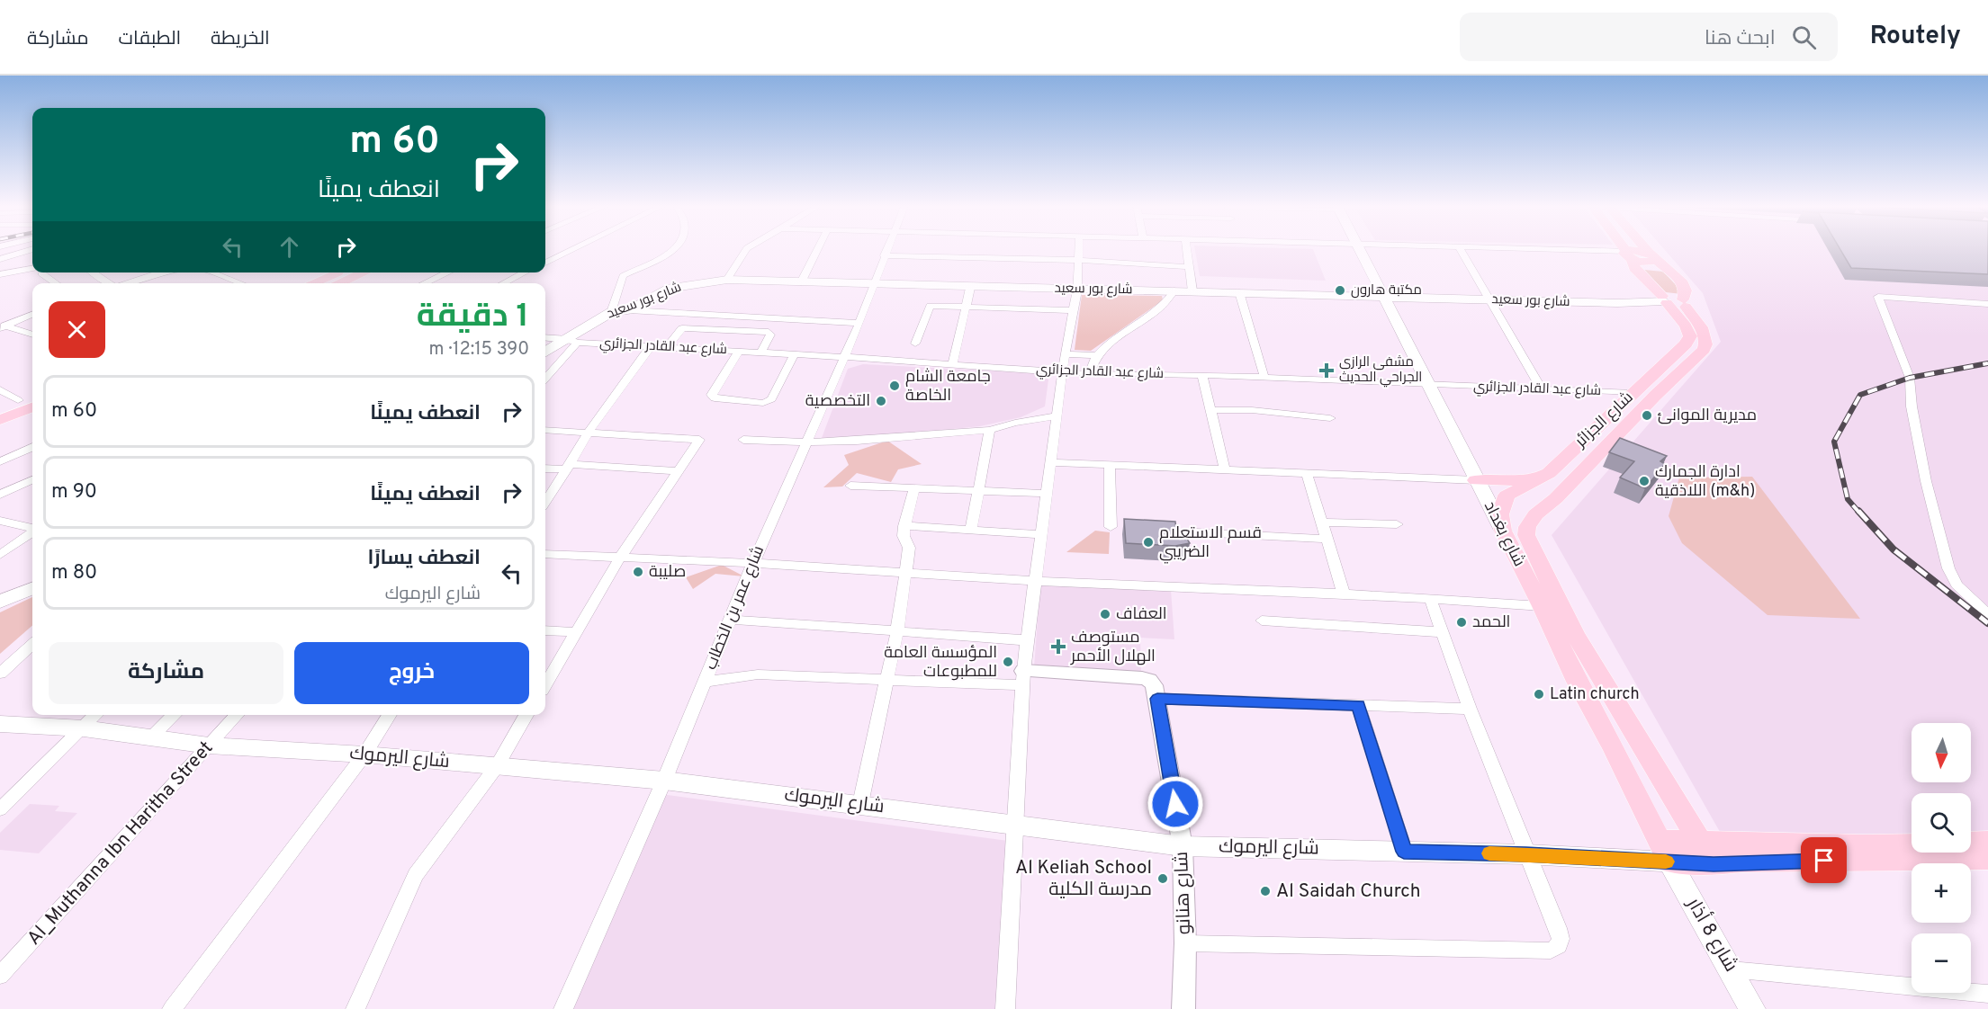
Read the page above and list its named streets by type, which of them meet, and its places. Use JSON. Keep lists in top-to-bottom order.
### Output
{
  "streets": {
    "main road": [
      "شارع بور سعيد",
      "شارع الجزائر",
      "شارع بغداد",
      "شارع اليرموك",
      "شارع 8 أذار"
    ],
    "street": [
      "شارع عبد القادر الجزائري",
      "شارع عمر بن الخطاب",
      "Al_Muthanna Ibn Haritha Street",
      "شارع هنانو"
    ]
  },
  "crossings": [
    ["شارع بور سعيد", "شارع عبد القادر الجزائري"],
    ["شارع بور سعيد", "شارع بغداد"],
    ["شارع بور سعيد", "شارع عمر بن الخطاب"],
    ["شارع عبد القادر الجزائري", "شارع الجزائر"],
    ["شارع عبد القادر الجزائري", "شارع بغداد"],
    ["شارع عبد القادر الجزائري", "شارع عمر بن الخطاب"],
    ["شارع الجزائر", "شارع بغداد"],
    ["شارع بغداد", "شارع اليرموك"],
    ["شارع بغداد", "شارع 8 أذار"],
    ["شارع عمر بن الخطاب", "شارع اليرموك"],
    ["شارع اليرموك", "Al_Muthanna Ibn Haritha Street"],
    ["شارع اليرموك", "شارع هنانو"],
    ["شارع اليرموك", "شارع 8 أذار"]
  ],
  "places": {
    "other": [
      "مكتبة هارون",
      "جامعة الشام الخاصة",
      "التخصصية",
      "مديرية الموانئ",
      "ادارة الجمارك اللاذقية (m&h)",
      "قسم الاستعلام الضريبي",
      "صليبة",
      "العفاف",
      "الحمد",
      "المؤسسة العامة للمطبوعات",
      "Latin church",
      "Al Keliah School مدرسة الكلية",
      "Al Saidah Church"
    ],
    "health": ["مشفى الرازي الجراحي الحديث", "مستوصف الهلال الأحمر"]
  },
  "north": "bottom",
  "page": {
    "header": "Routely",
    "search": "ابحث هنا",
    "nav": ["الخريطة", "الطبقات", "مشاركة"],
    "turn": ["60 m", "انعطف يمينًا"],
    "heading": ["1 دقيقة", "390 m · 12:15"],
    "list": [
      {
        "name": "انعطف يمينًا",
        "value": "60 m"
      },
      {
        "name": "انعطف يمينًا",
        "value": "90 m"
      },
      {
        "name": "انعطف يسارًا",
        "note": "شارع اليرموك",
        "value": "80 m"
      }
    ],
    "buttons": ["خروج", "مشاركة"],
    "map_buttons": ["+", "−"]
  }
}
